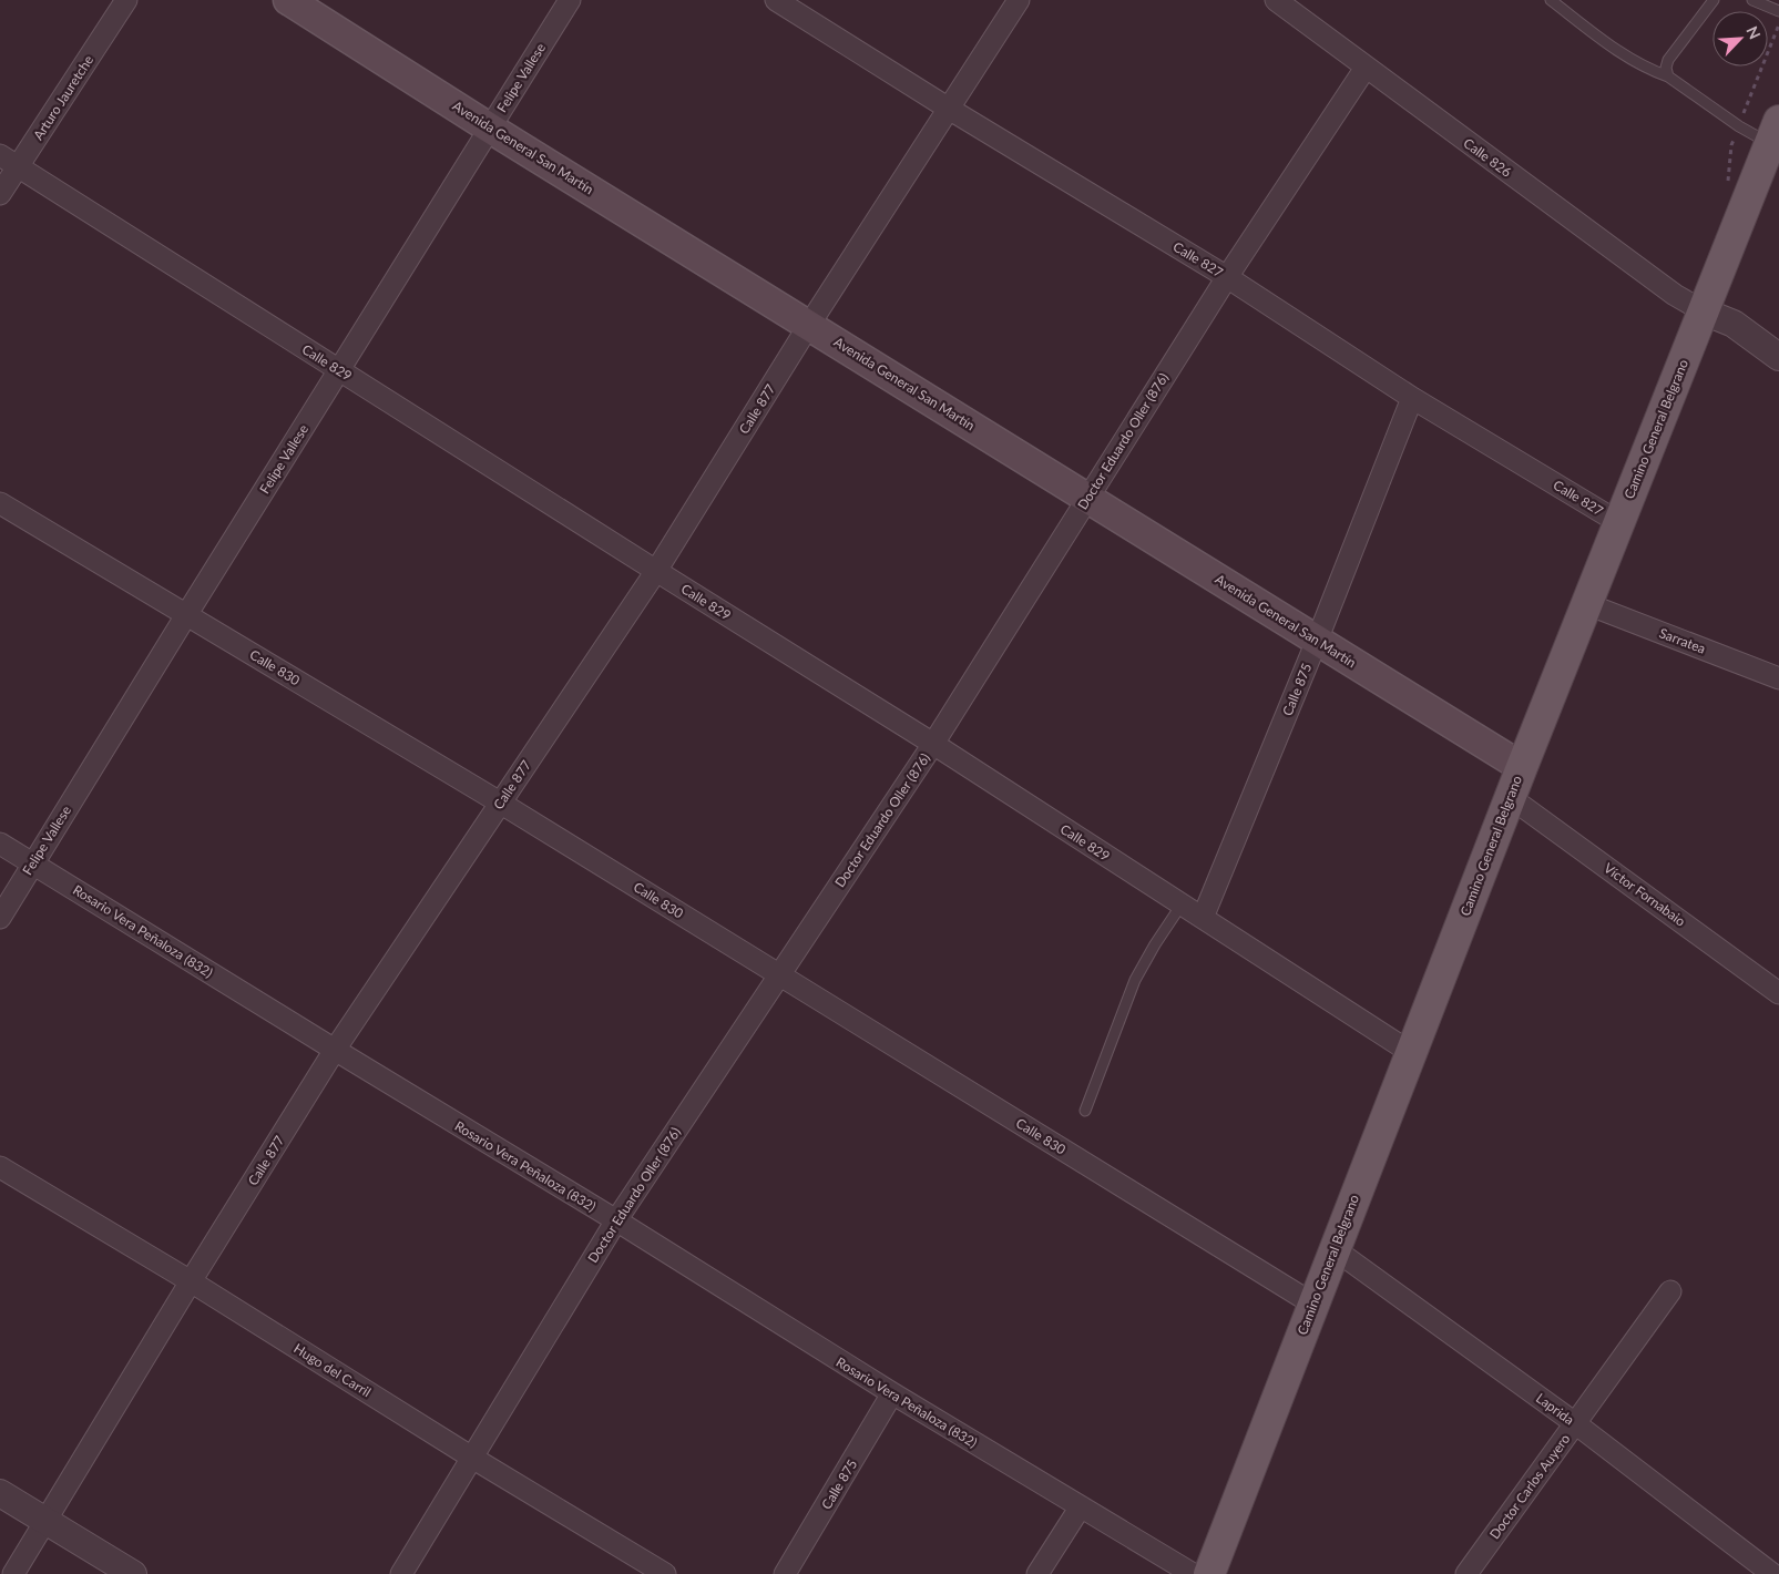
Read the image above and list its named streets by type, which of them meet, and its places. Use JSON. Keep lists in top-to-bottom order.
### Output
{
  "streets": {
    "main road": ["Avenida General San Martín", "Camino General Belgrano"],
    "street": [
      "Felipe Vallese",
      "Arturo Jauretche",
      "Calle 826",
      "Calle 827",
      "Calle 829",
      "Calle 877",
      "Doctor Eduardo Oller (876)",
      "Sarratea",
      "Calle 830",
      "Calle 875",
      "Víctor Fornabaio",
      "Rosario Vera Peñaloza (832)",
      "Hugo del Carril",
      "Laprida",
      "Doctor Carlos Auyero"
    ]
  },
  "crossings": [
    ["Felipe Vallese", "Avenida General San Martín"],
    ["Felipe Vallese", "Calle 829"],
    ["Felipe Vallese", "Calle 830"],
    ["Felipe Vallese", "Rosario Vera Peñaloza (832)"],
    ["Arturo Jauretche", "Calle 829"],
    ["Avenida General San Martín", "Calle 877"],
    ["Avenida General San Martín", "Camino General Belgrano"],
    ["Avenida General San Martín", "Doctor Eduardo Oller (876)"],
    ["Avenida General San Martín", "Calle 875"],
    ["Calle 826", "Camino General Belgrano"],
    ["Calle 826", "Doctor Eduardo Oller (876)"],
    ["Calle 827", "Calle 877"],
    ["Calle 827", "Camino General Belgrano"],
    ["Calle 827", "Doctor Eduardo Oller (876)"],
    ["Calle 827", "Calle 875"],
    ["Calle 829", "Calle 877"],
    ["Calle 829", "Camino General Belgrano"],
    ["Calle 829", "Doctor Eduardo Oller (876)"],
    ["Calle 829", "Calle 875"],
    ["Calle 877", "Calle 830"],
    ["Calle 877", "Rosario Vera Peñaloza (832)"],
    ["Calle 877", "Hugo del Carril"],
    ["Camino General Belgrano", "Sarratea"],
    ["Camino General Belgrano", "Calle 830"],
    ["Camino General Belgrano", "Víctor Fornabaio"],
    ["Camino General Belgrano", "Laprida"],
    ["Doctor Eduardo Oller (876)", "Calle 830"],
    ["Doctor Eduardo Oller (876)", "Rosario Vera Peñaloza (832)"],
    ["Doctor Eduardo Oller (876)", "Hugo del Carril"],
    ["Calle 875", "Rosario Vera Peñaloza (832)"],
    ["Laprida", "Doctor Carlos Auyero"]
  ],
  "north": "top right"
}
